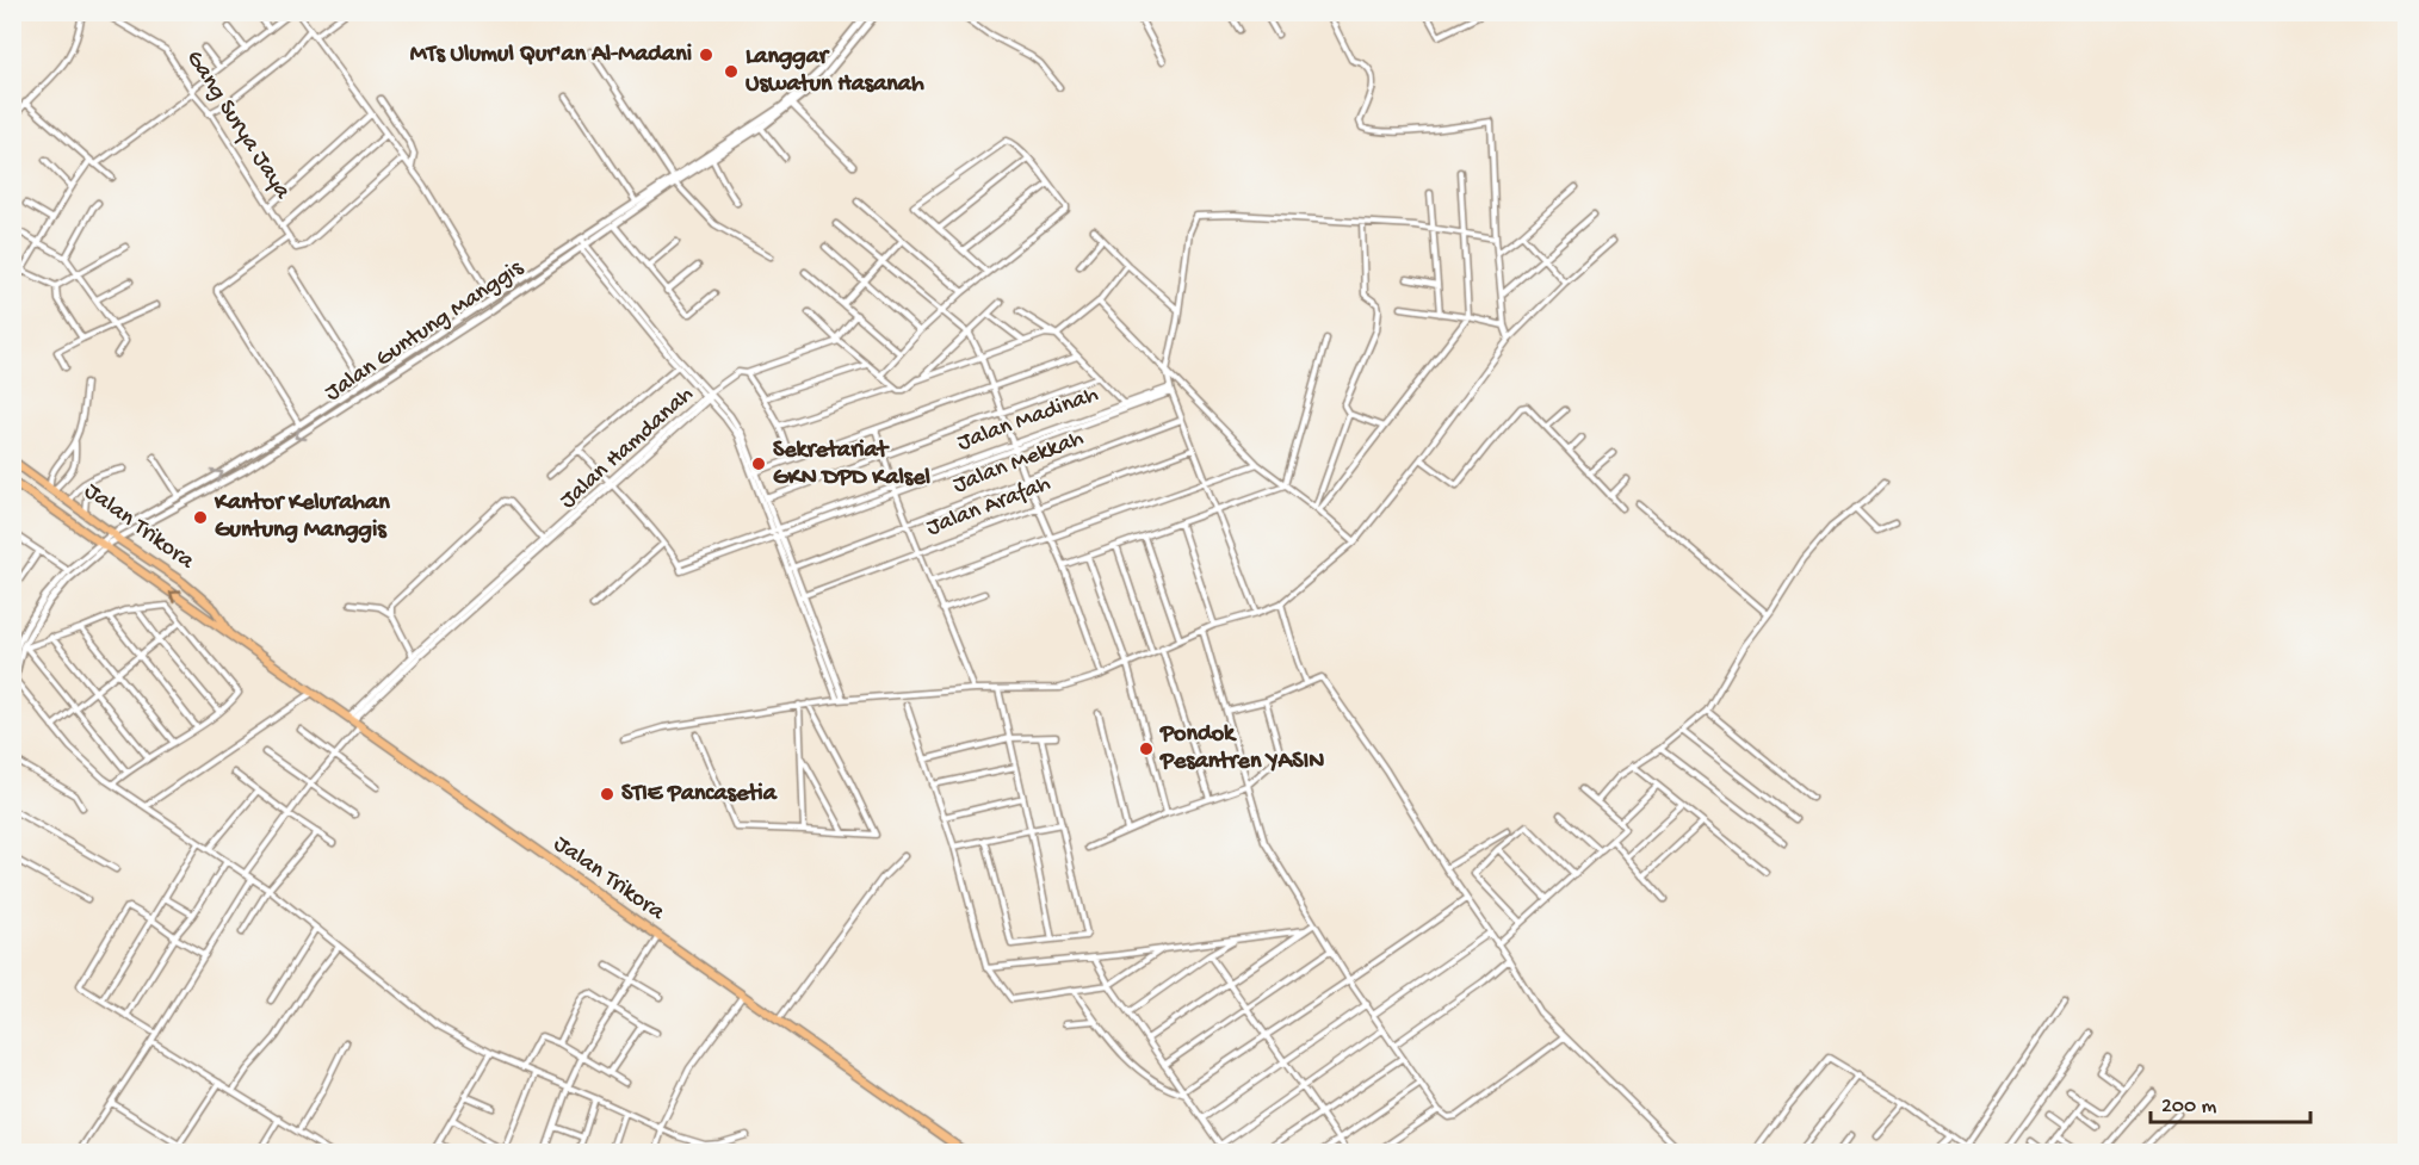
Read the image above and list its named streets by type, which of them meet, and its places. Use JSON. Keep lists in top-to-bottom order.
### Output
{
  "streets": {
    "main road": ["Jalan Trikora"],
    "street": [
      "Gang Surya Jaya",
      "Jalan Guntung Manggis",
      "Jalan Madinah",
      "Jalan Hamdanah",
      "Jalan Mekkah",
      "Jalan Arafah"
    ]
  },
  "crossings": [
    ["Jalan Guntung Manggis", "Jalan Trikora"],
    ["Jalan Hamdanah", "Jalan Trikora"]
  ],
  "places": [
    "MTs Ulumul Qur'an Al-Madani",
    "Langgar Uswatun Hasanah",
    "Sekretariat GKN DPD Kalsel",
    "Kantor Kelurahan Guntung Manggis",
    "Pondok Pesantren YASIN",
    "STIE Pancasetia"
  ],
  "scale_bar": "200 m"
}
